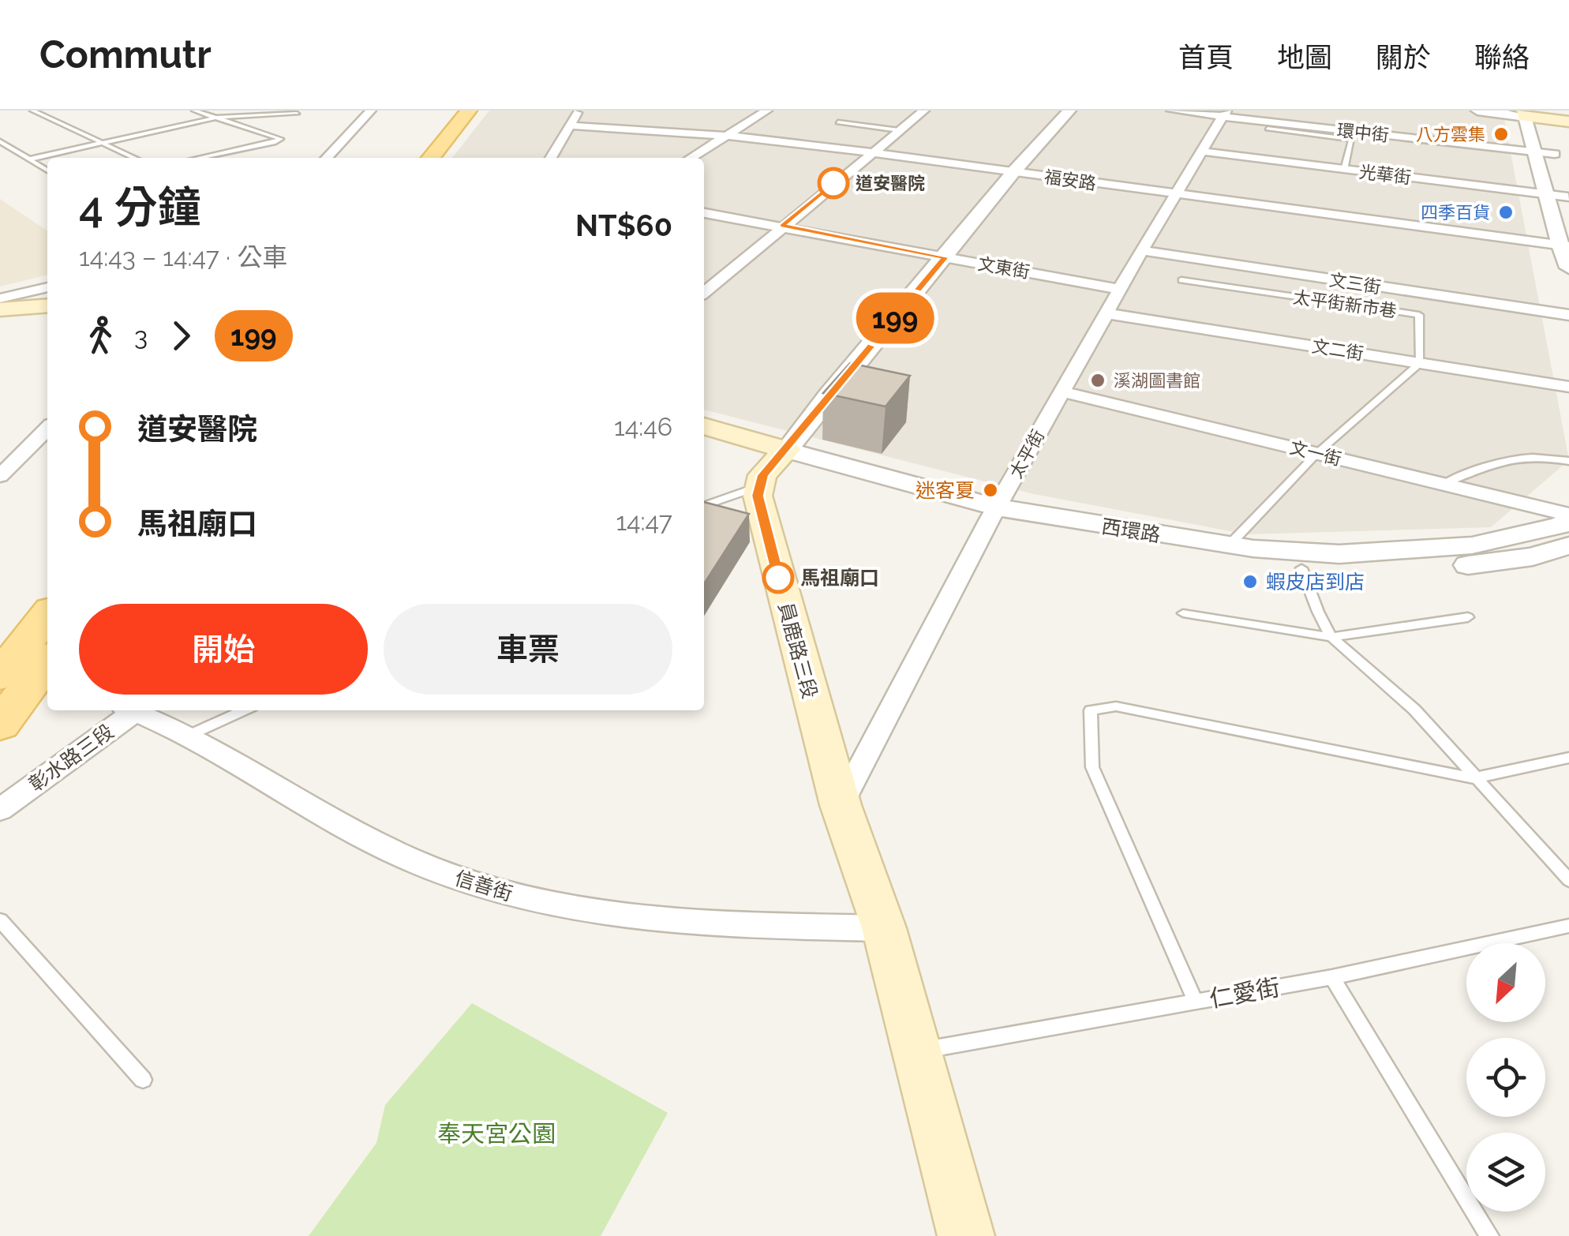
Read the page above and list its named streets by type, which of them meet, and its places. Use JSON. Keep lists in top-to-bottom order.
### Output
{
  "streets": {
    "main road": ["西環路", "員鹿路三段"],
    "street": [
      "環中街",
      "光華街",
      "福安路",
      "文東街",
      "文三街",
      "文二街",
      "文一街",
      "太平街",
      "彰水路三段",
      "信善街"
    ],
    "lane": ["太平街新市巷", "仁愛街"]
  },
  "crossings": [
    ["環中街", "光華街"],
    ["環中街", "太平街"],
    ["光華街", "太平街"],
    ["福安路", "太平街"],
    ["文東街", "太平街"],
    ["文三街", "太平街"],
    ["太平街新市巷", "文二街"],
    ["文二街", "太平街"],
    ["文一街", "太平街"],
    ["文一街", "西環路"],
    ["太平街", "西環路"],
    ["太平街", "員鹿路三段"],
    ["西環路", "員鹿路三段"],
    ["員鹿路三段", "信善街"],
    ["員鹿路三段", "仁愛街"]
  ],
  "parks": ["奉天宮公園"],
  "places": [
    "八方雲集",
    "道安醫院",
    "四季百貨",
    "溪湖圖書館",
    "迷客夏",
    "馬祖廟口",
    "蝦皮店到店"
  ],
  "lines": ["bus line 199"],
  "north": "bottom left",
  "page": {
    "header": "Commutr",
    "nav": [
      "首頁",
      "地圖",
      "關於",
      "聯絡"
    ],
    "on_map": "199",
    "heading": ["4 分鐘", "14:43 – 14:47 · 公車", "NT$60"],
    "legs": ["3", "199"],
    "list": [
      {
        "name": "道安醫院",
        "value": "14:46"
      },
      {
        "name": "馬祖廟口",
        "value": "14:47"
      }
    ],
    "buttons": ["開始", "車票"]
  }
}
